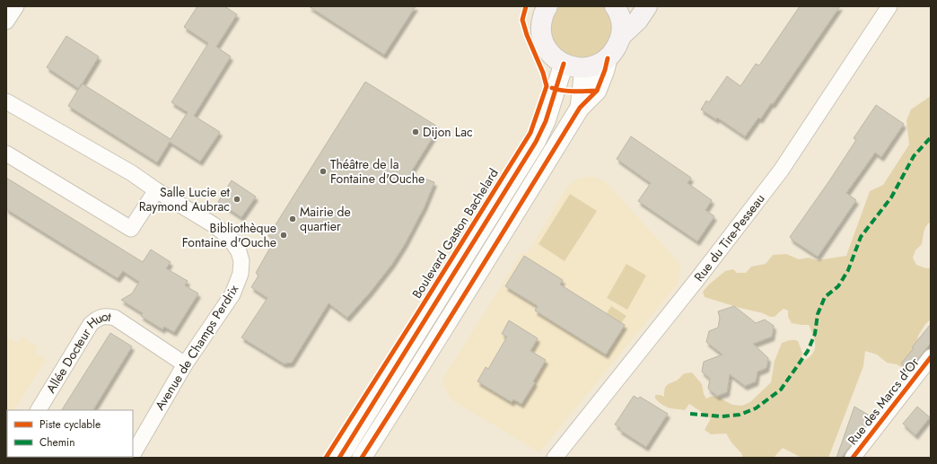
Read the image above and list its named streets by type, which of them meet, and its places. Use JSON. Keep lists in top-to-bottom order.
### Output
{
  "streets": {
    "street": [
      "Boulevard Gaston Bachelard",
      "Rue du Tire-Pesseau",
      "Avenue de Champs Perdrix",
      "Allée Docteur Huot",
      "Rue des Marcs d'Or"
    ]
  },
  "crossings": [
    ["Avenue de Champs Perdrix", "Allée Docteur Huot"]
  ],
  "places": [
    "Dijon Lac",
    "Théâtre de la Fontaine d'Ouche",
    "Salle Lucie et Raymond Aubrac",
    "Mairie de quartier",
    "Bibliothèque Fontaine d'Ouche"
  ],
  "legend": ["Piste cyclable", "Chemin"]
}
